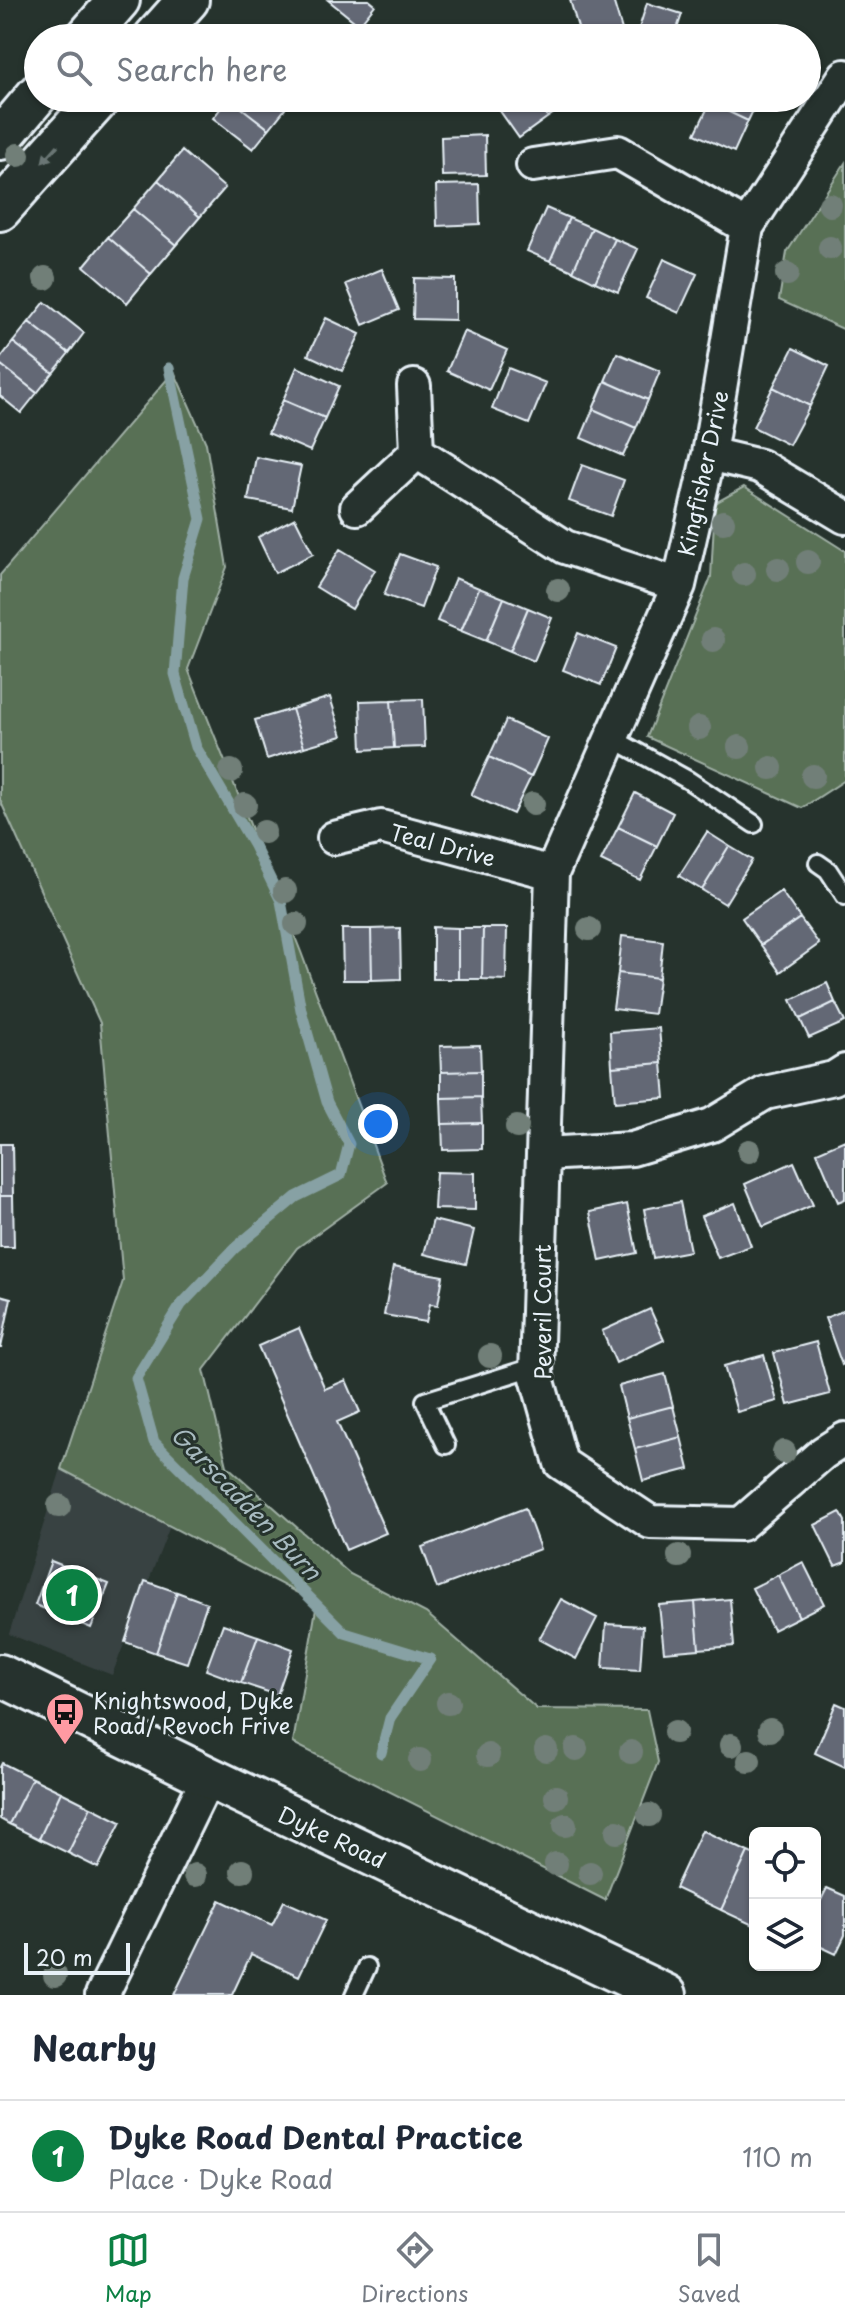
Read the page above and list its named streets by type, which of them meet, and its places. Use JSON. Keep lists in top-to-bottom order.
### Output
{
  "streets": {
    "street": [
      "Kingfisher Drive",
      "Teal Drive",
      "Peveril Court",
      "Dyke Road"
    ]
  },
  "crossings": [
    ["Kingfisher Drive", "Teal Drive"],
    ["Kingfisher Drive", "Peveril Court"],
    ["Teal Drive", "Peveril Court"]
  ],
  "water": ["Garscadden Burn"],
  "places": {
    "bus stop": ["Knightswood, Dyke Road/ Revoch Frive"]
  },
  "scale_bar": "20 m",
  "page": {
    "search": "Search here",
    "pins": "1",
    "scale": "20 m",
    "heading": "Nearby",
    "list": [
      {
        "mark": "1",
        "name": "Dyke Road Dental Practice",
        "note": "Place · Dyke Road",
        "value": "110 m"
      }
    ],
    "nav": ["Map", "Directions", "Saved"]
  }
}
